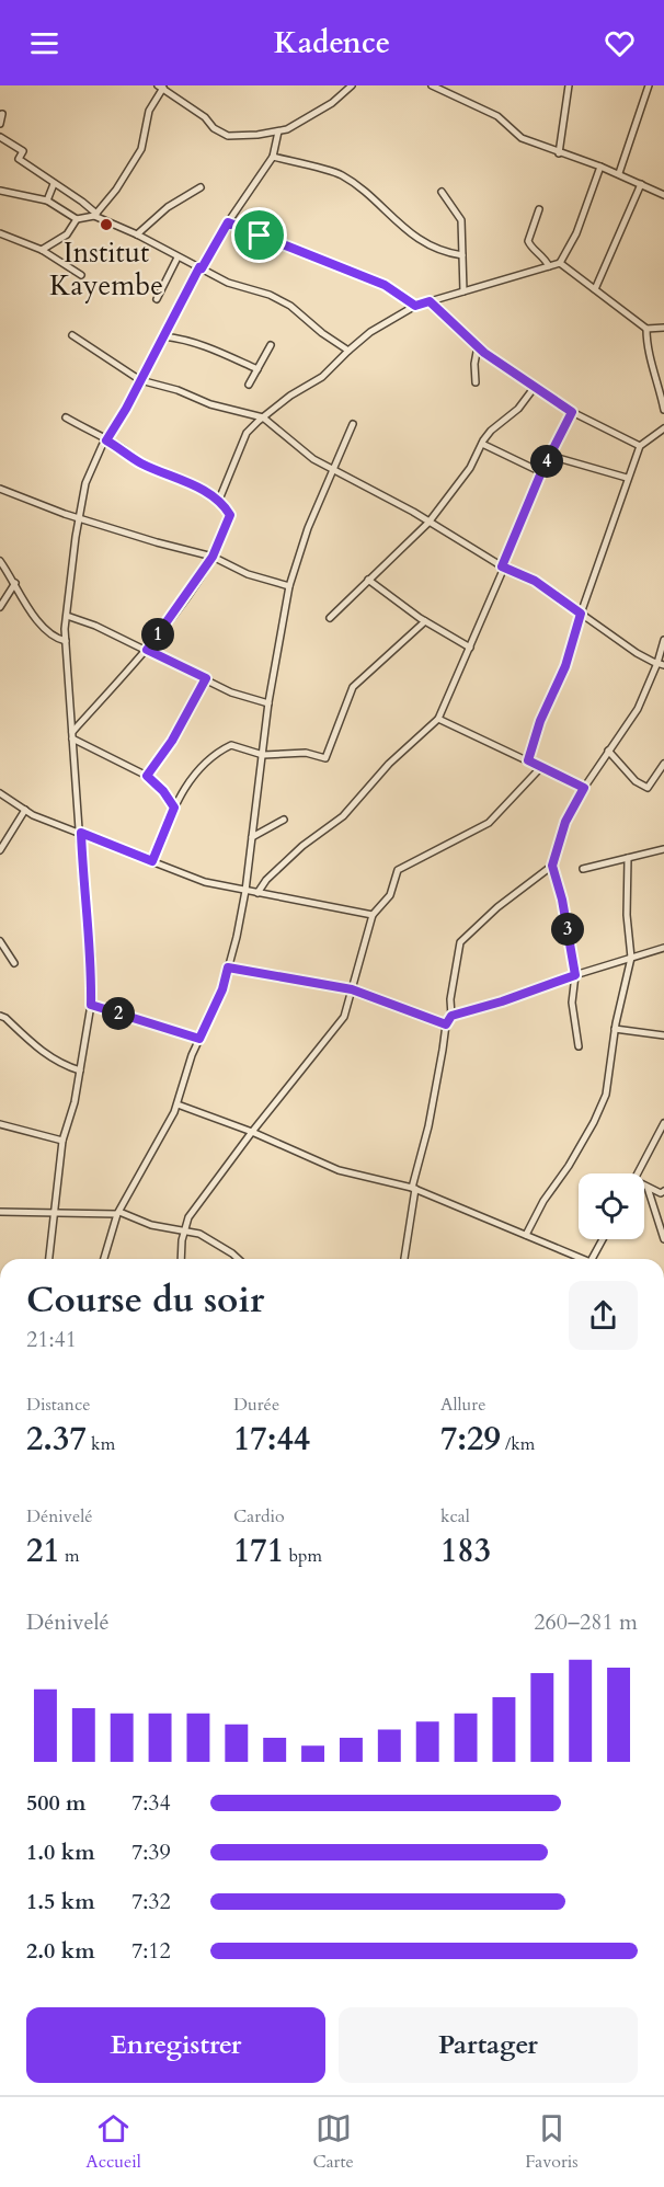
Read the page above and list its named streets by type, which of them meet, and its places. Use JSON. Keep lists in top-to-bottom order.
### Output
{
  "places": ["Institut Kayembe"],
  "page": {
    "header": "Kadence",
    "pins": [
      "4",
      "1",
      "3",
      "2"
    ],
    "heading": ["Course du soir", "21:41"],
    "stats": [
      ["Distance", "2.37 km"],
      ["Durée", "17:44"],
      ["Allure", "7:29 /km"],
      ["Dénivelé", "21 m"],
      ["Cardio", "171 bpm"],
      ["kcal", "183"]
    ],
    "chart": ["Dénivelé", "260–281 m"],
    "list": [
      {
        "name": "500 m",
        "note": "7:34"
      },
      {
        "name": "1.0 km",
        "note": "7:39"
      },
      {
        "name": "1.5 km",
        "note": "7:32"
      },
      {
        "name": "2.0 km",
        "note": "7:12"
      }
    ],
    "buttons": ["Enregistrer", "Partager"],
    "tabs": ["Accueil", "Carte", "Favoris"]
  }
}
